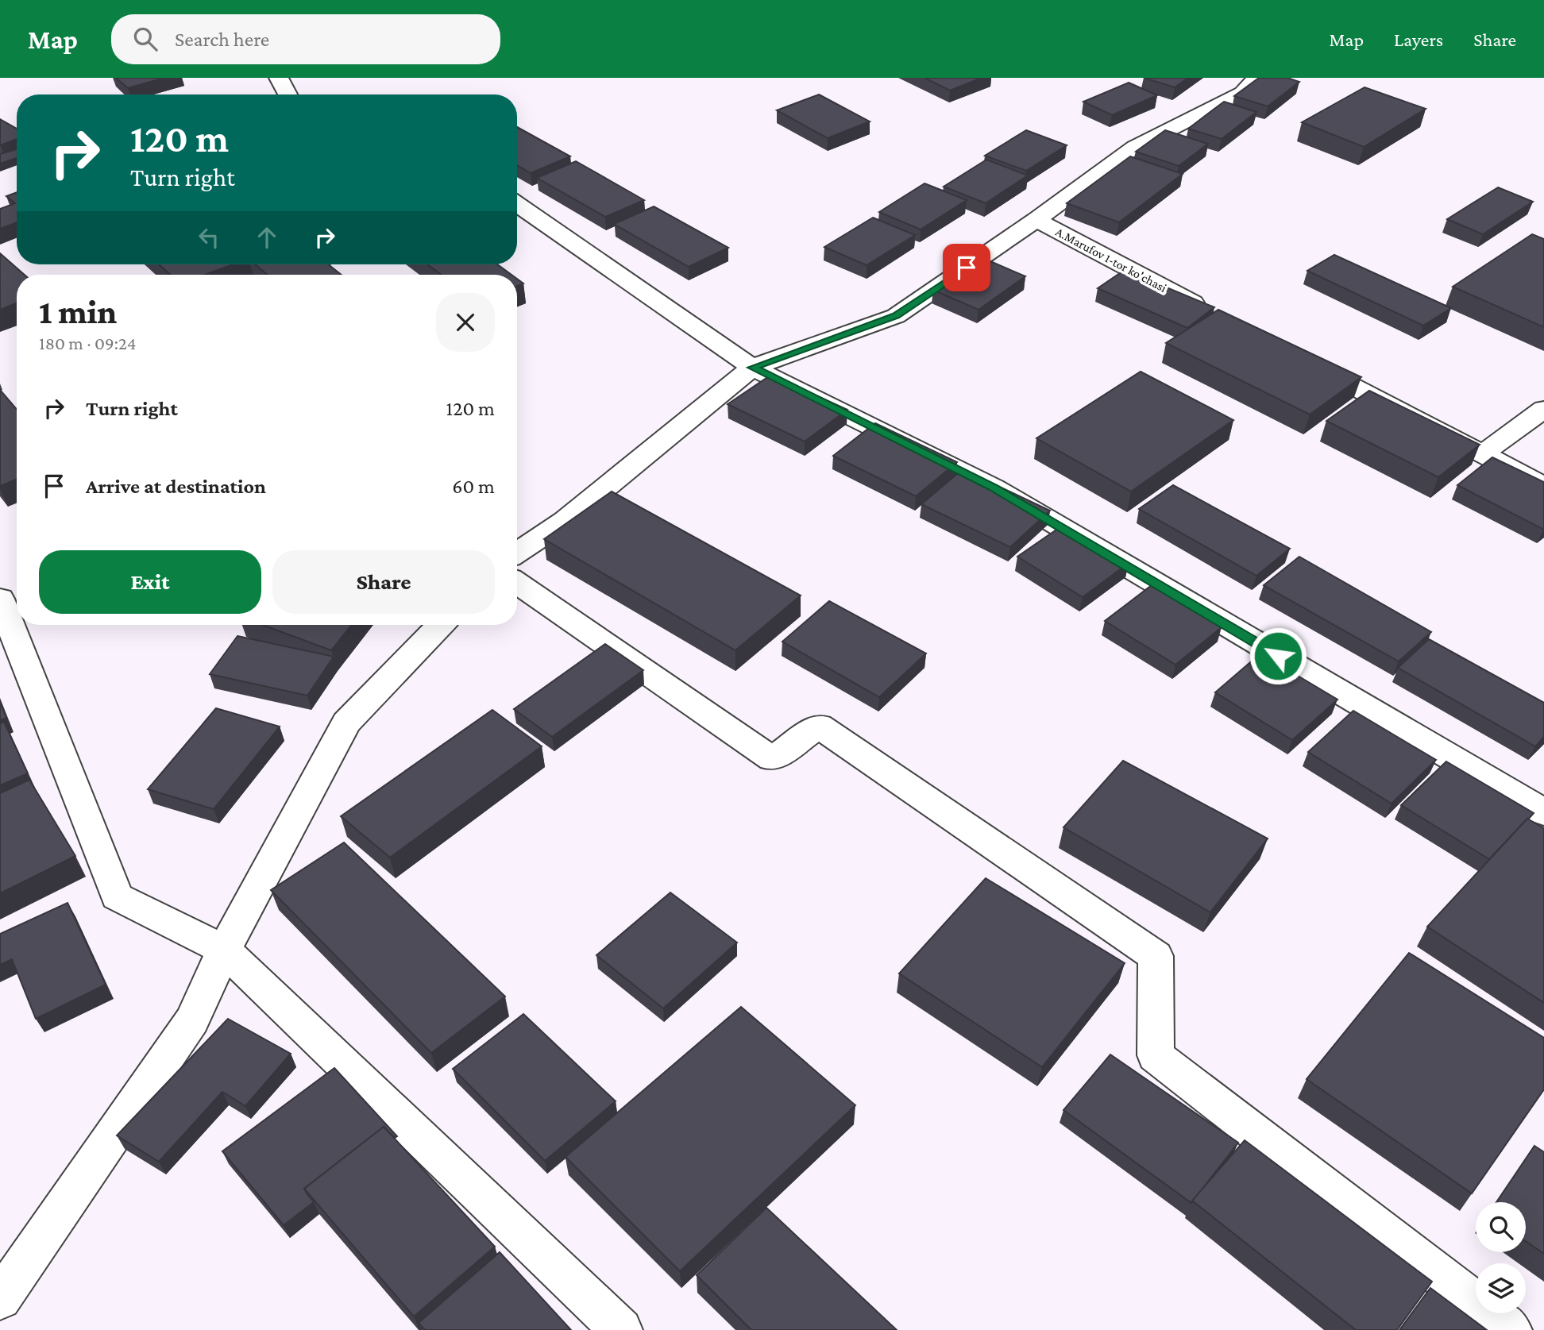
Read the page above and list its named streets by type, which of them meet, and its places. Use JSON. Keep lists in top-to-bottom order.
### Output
{
  "streets": {
    "street": ["A.Marufov 1-tor ko'chasi"]
  },
  "page": {
    "header": "Map",
    "search": "Search here",
    "nav": ["Map", "Layers", "Share"],
    "turn": ["120 m", "Turn right"],
    "heading": ["1 min", "180 m · 09:24"],
    "list": [
      {
        "name": "Turn right",
        "value": "120 m"
      },
      {
        "name": "Arrive at destination",
        "value": "60 m"
      }
    ],
    "buttons": ["Exit", "Share"]
  }
}
